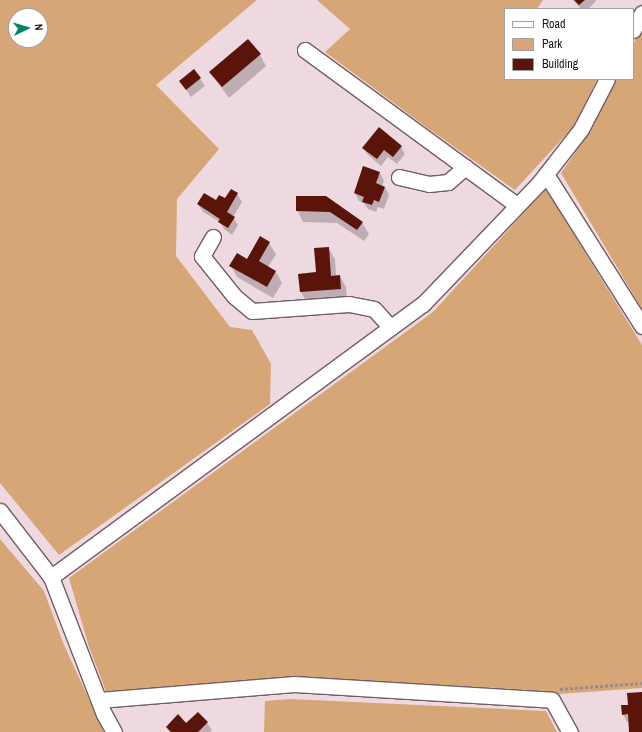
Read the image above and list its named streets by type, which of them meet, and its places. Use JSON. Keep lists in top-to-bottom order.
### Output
{
  "legend": ["Road", "Park", "Building"],
  "north": "right"
}
